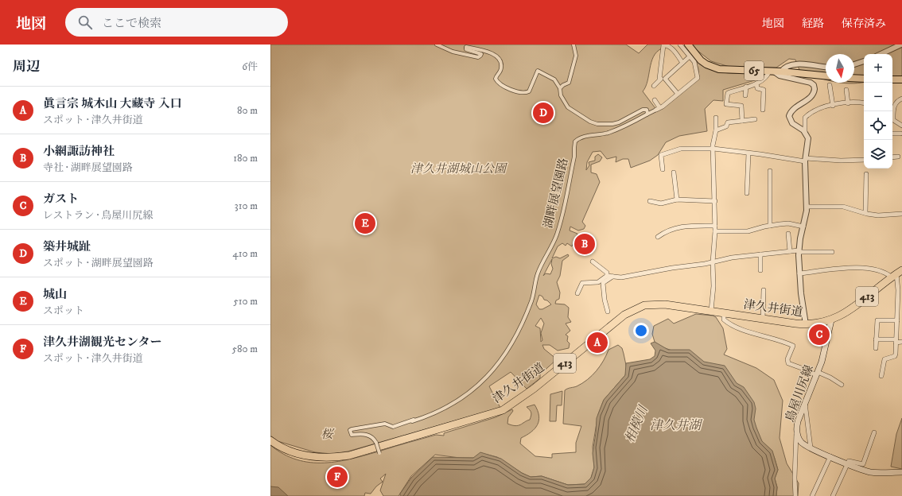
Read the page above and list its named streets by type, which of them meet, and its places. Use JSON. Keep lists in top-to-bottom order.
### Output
{
  "streets": {
    "highway": ["413", "津久井街道"],
    "main road": ["65", "鳥屋川尻線"],
    "street": ["湖畔展望園路"]
  },
  "crossings": [
    ["津久井街道", "鳥屋川尻線"]
  ],
  "water": ["相模川", "津久井湖"],
  "parks": ["津久井湖城山公園", "桜"],
  "north": "bottom",
  "page": {
    "header": "地図",
    "search": "ここで検索",
    "nav": ["地図", "経路", "保存済み"],
    "heading": ["周辺", "6件"],
    "map_buttons": ["+", "−"],
    "list": [
      {
        "mark": "A",
        "name": "眞言宗 城木山 大藏寺 入口",
        "note": "スポット · 津久井街道",
        "value": "80 m"
      },
      {
        "mark": "B",
        "name": "小網諏訪神社",
        "note": "寺社 · 湖畔展望園路",
        "value": "180 m"
      },
      {
        "mark": "C",
        "name": "ガスト",
        "note": "レストラン · 鳥屋川尻線",
        "value": "310 m"
      },
      {
        "mark": "D",
        "name": "築井城趾",
        "note": "スポット · 湖畔展望園路",
        "value": "410 m"
      },
      {
        "mark": "E",
        "name": "城山",
        "note": "スポット",
        "value": "510 m"
      },
      {
        "mark": "F",
        "name": "津久井湖観光センター",
        "note": "スポット · 津久井街道",
        "value": "580 m"
      }
    ],
    "pins": [
      "D",
      "E",
      "B",
      "C",
      "A",
      "F"
    ]
  }
}
